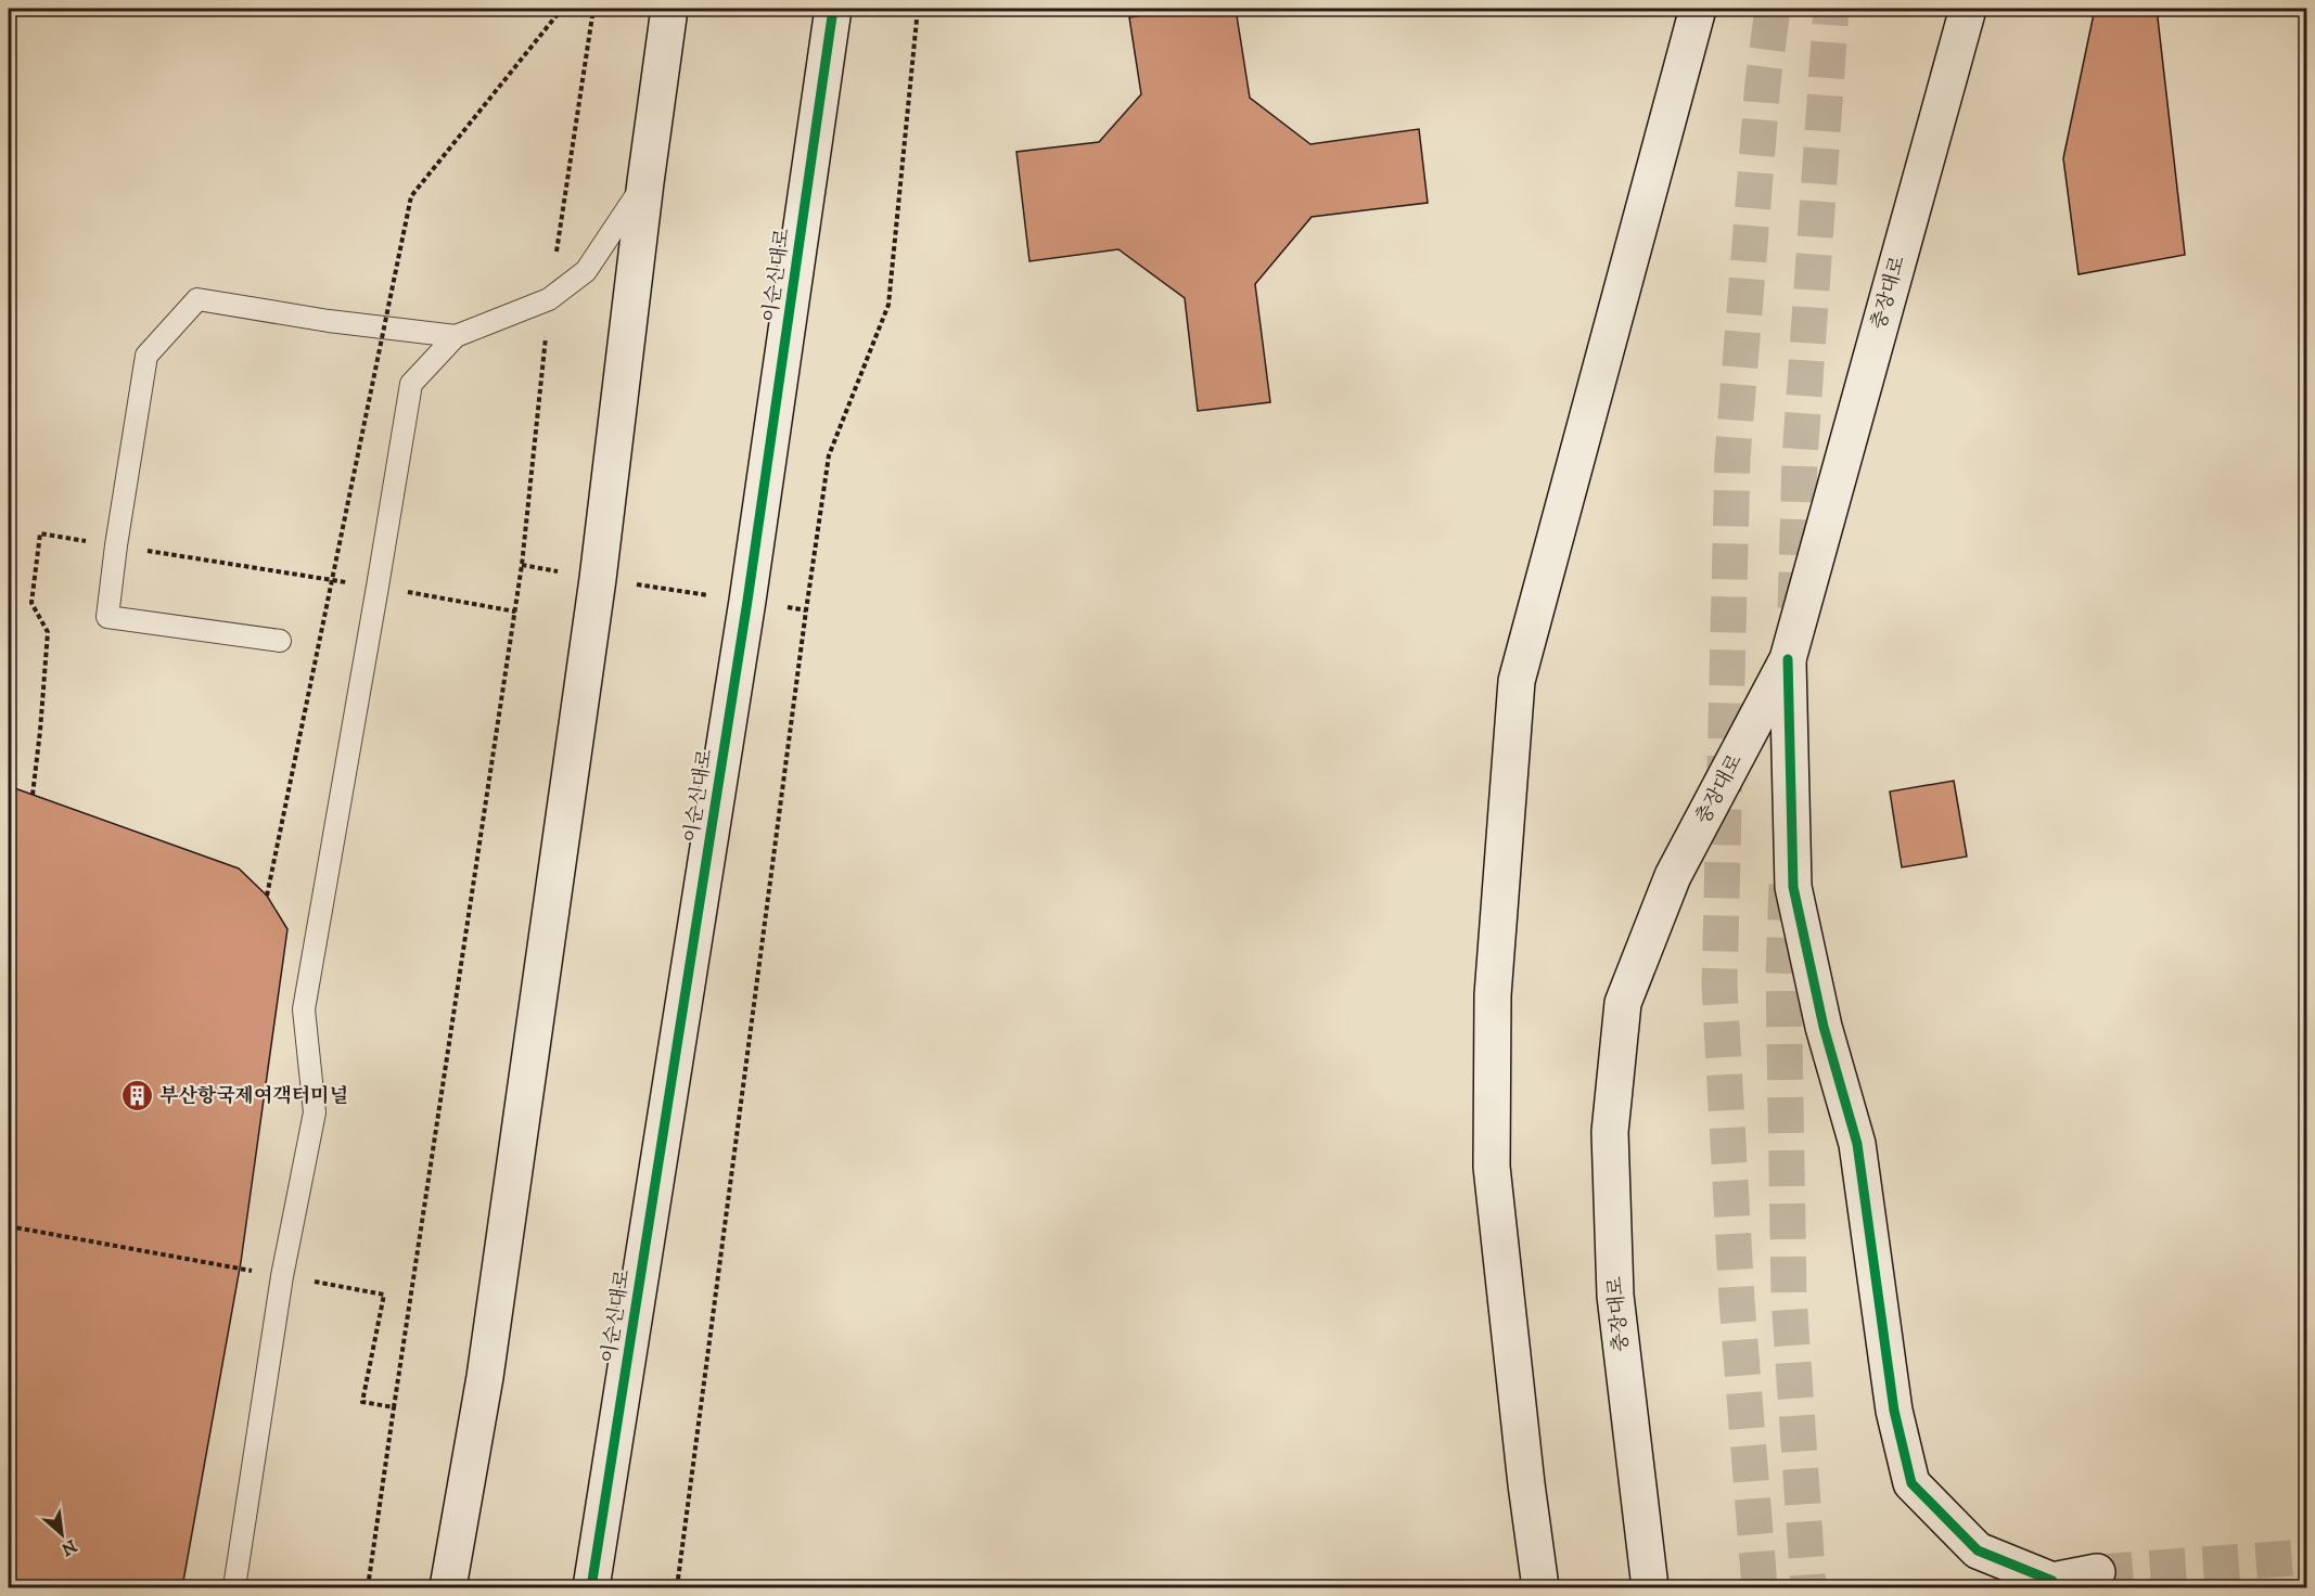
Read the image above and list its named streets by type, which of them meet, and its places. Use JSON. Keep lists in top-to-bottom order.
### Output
{
  "streets": {
    "street": ["이순신대로", "충장대로"]
  },
  "places": {
    "building": ["부산항국제여객터미널"]
  },
  "north": "bottom right"
}
